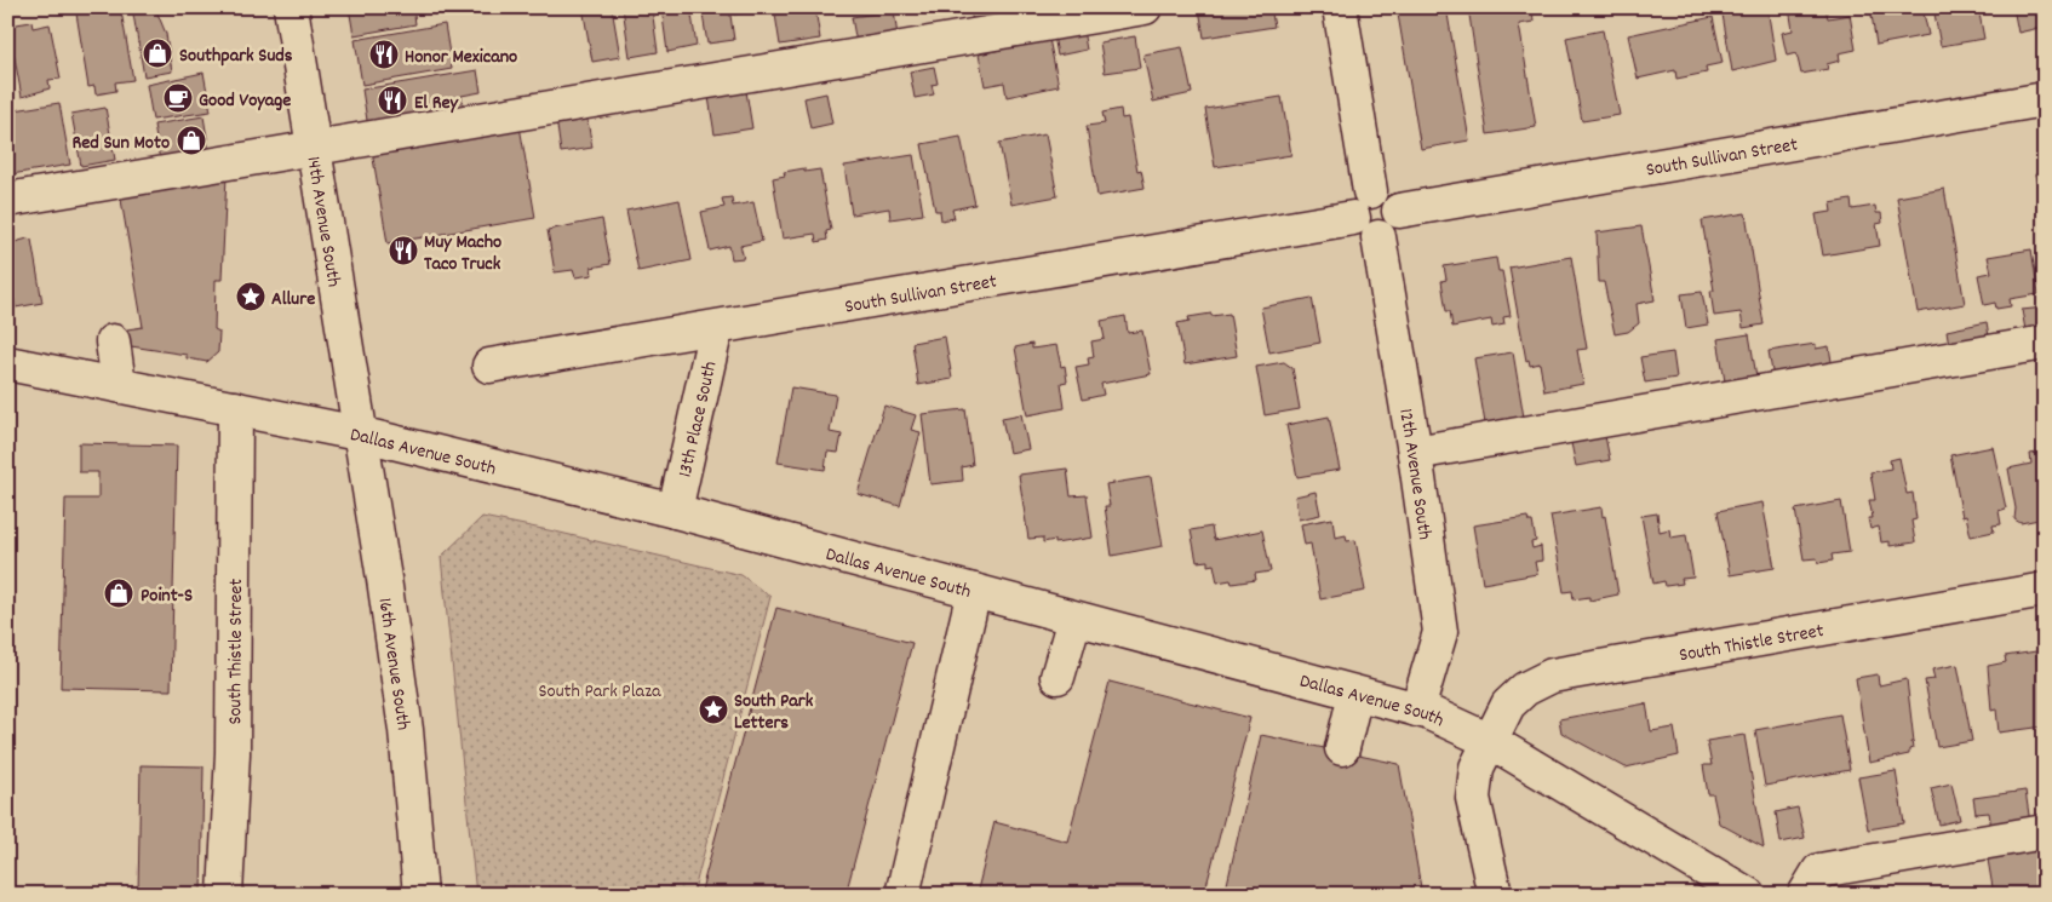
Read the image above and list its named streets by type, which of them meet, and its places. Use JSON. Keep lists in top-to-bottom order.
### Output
{
  "streets": {
    "street": [
      "South Sullivan Street",
      "14th Avenue South",
      "13th Place South",
      "Dallas Avenue South",
      "12th Avenue South",
      "South Thistle Street",
      "16th Avenue South"
    ]
  },
  "crossings": [
    ["South Sullivan Street", "13th Place South"],
    ["South Sullivan Street", "12th Avenue South"],
    ["14th Avenue South", "Dallas Avenue South"],
    ["14th Avenue South", "16th Avenue South"],
    ["13th Place South", "Dallas Avenue South"],
    ["Dallas Avenue South", "12th Avenue South"],
    ["Dallas Avenue South", "South Thistle Street"],
    ["Dallas Avenue South", "16th Avenue South"]
  ],
  "parks": ["South Park Plaza"],
  "places": {
    "shop": ["Southpark Suds", "Red Sun Moto", "Point-S"],
    "restaurant": ["Honor Mexicano", "El Rey", "Muy Macho Taco Truck"],
    "cafe": ["Good Voyage"],
    "place": ["Allure", "South Park Letters"]
  }
}
